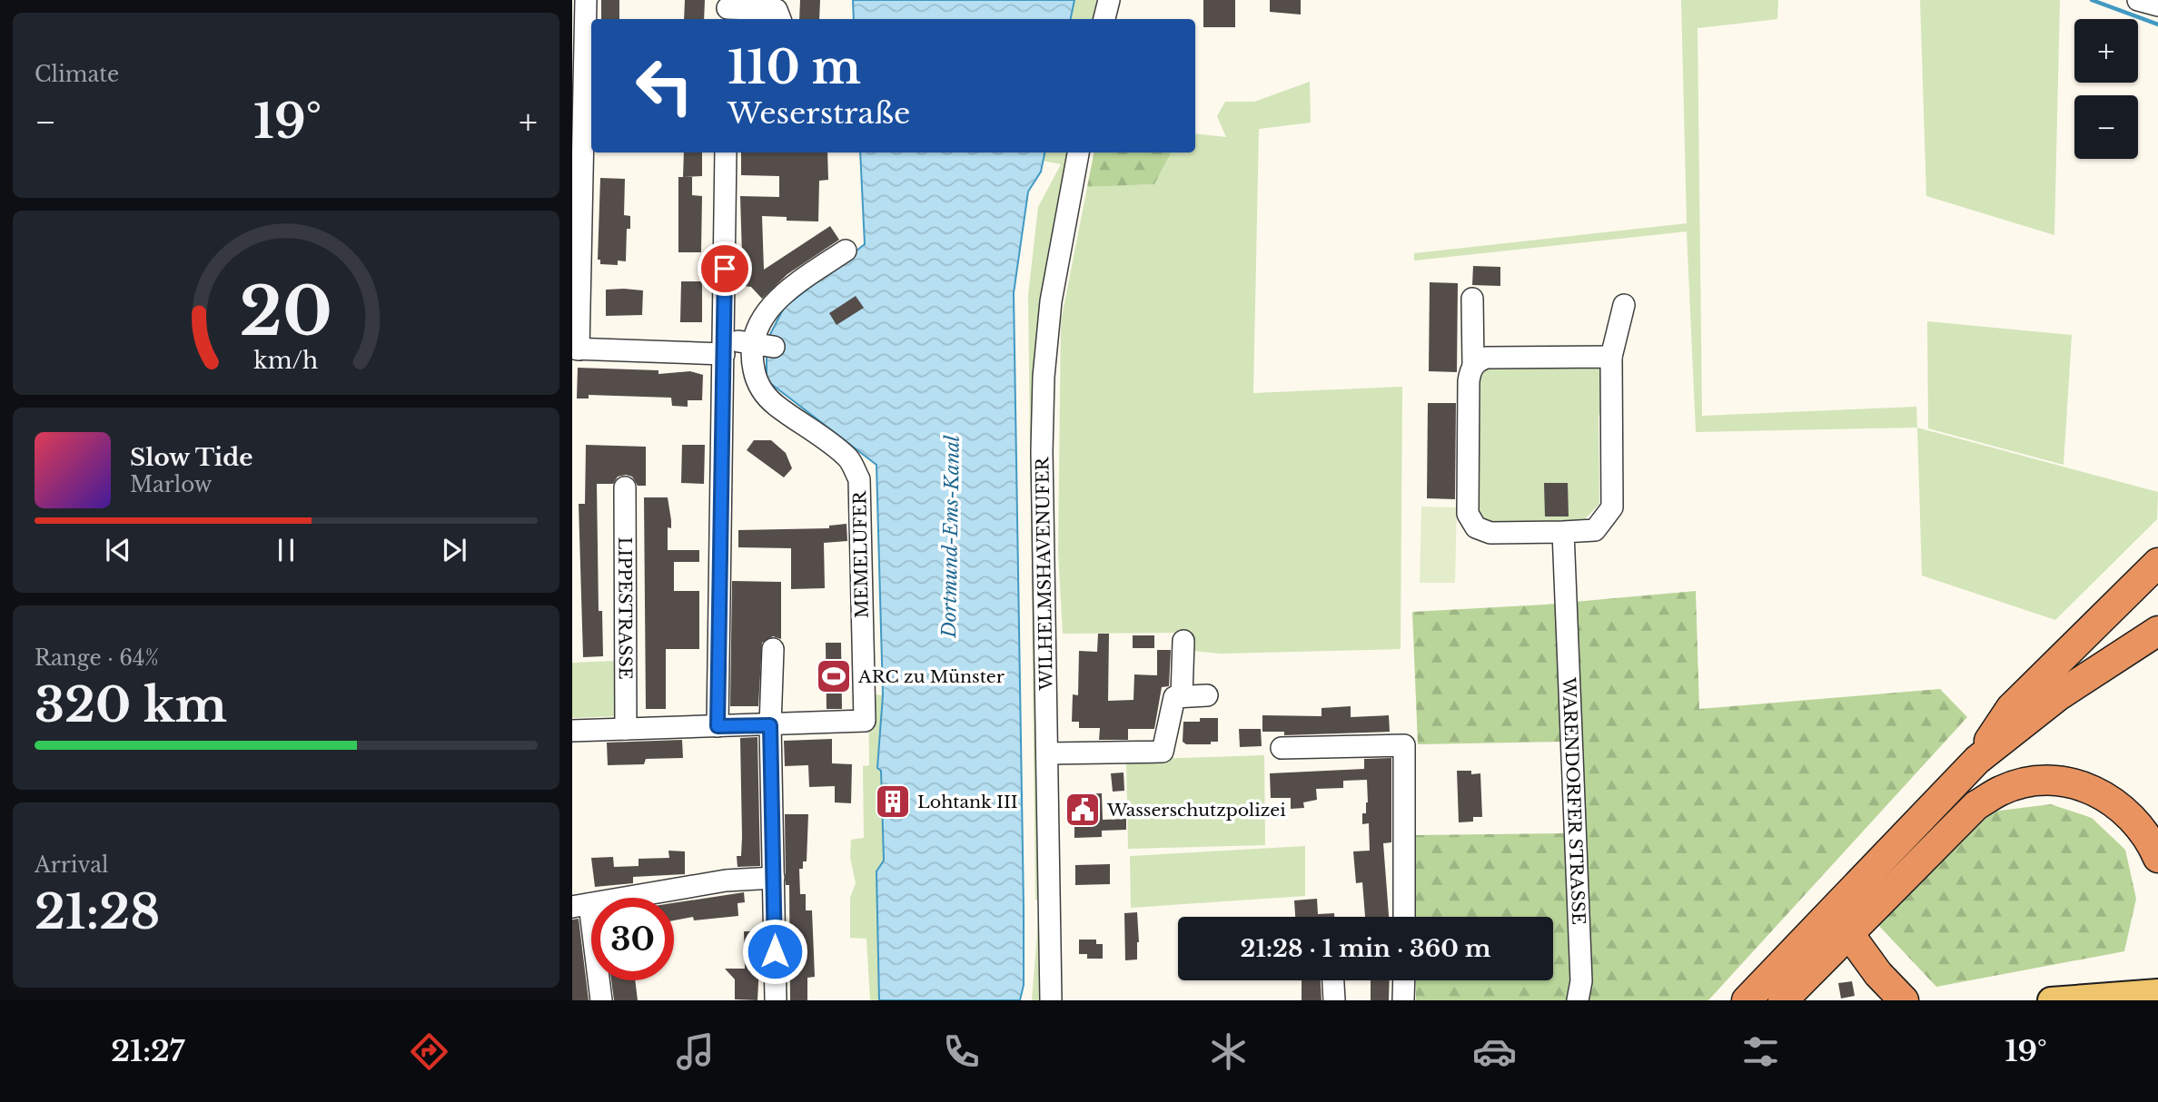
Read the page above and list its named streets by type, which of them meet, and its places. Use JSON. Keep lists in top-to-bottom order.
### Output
{
  "streets": {
    "street": [
      "MEMELUFER",
      "WILHELMSHAVENUFER",
      "LIPPESTRASSE",
      "WARENDORFER STRASSE"
    ]
  },
  "water": ["Dortmund-Ems-Kanal"],
  "places": {
    "sports": ["ARC zu Münster"],
    "building": ["Lohtank III"],
    "public building": ["Wasserschutzpolizei"]
  },
  "page": {
    "tile": [
      "Climate",
      ["Range · 64%", "320 km"],
      ["Arrival", "21:28"]
    ],
    "map_buttons": ["+", "−"],
    "turn": ["110 m", "Weserstraße"],
    "heat": ["−", "19°", "+"],
    "song": ["Slow Tide", "Marlow"],
    "limit": "30",
    "trip": "21:28 · 1 min · 360 m",
    "tabs": ["21:27", "19°"],
    "gauge": ["20", "km/h"]
  }
}
